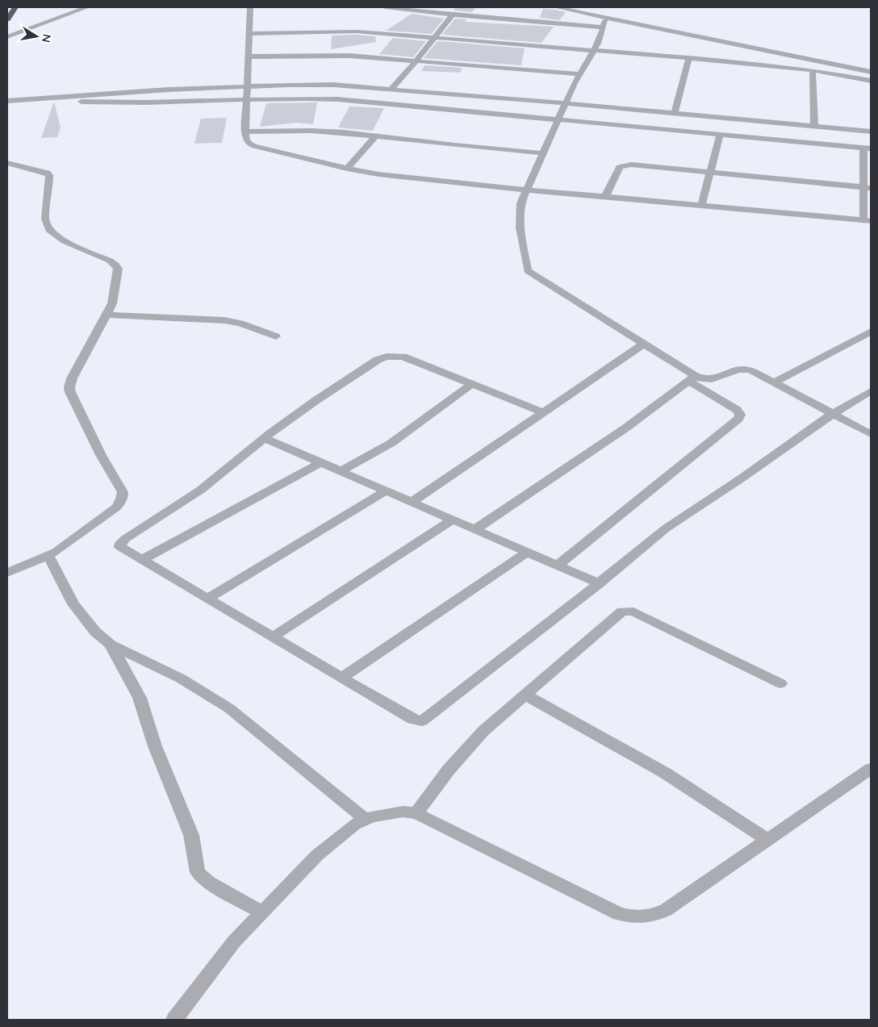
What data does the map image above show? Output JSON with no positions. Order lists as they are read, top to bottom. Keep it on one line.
{"north":"right"}
